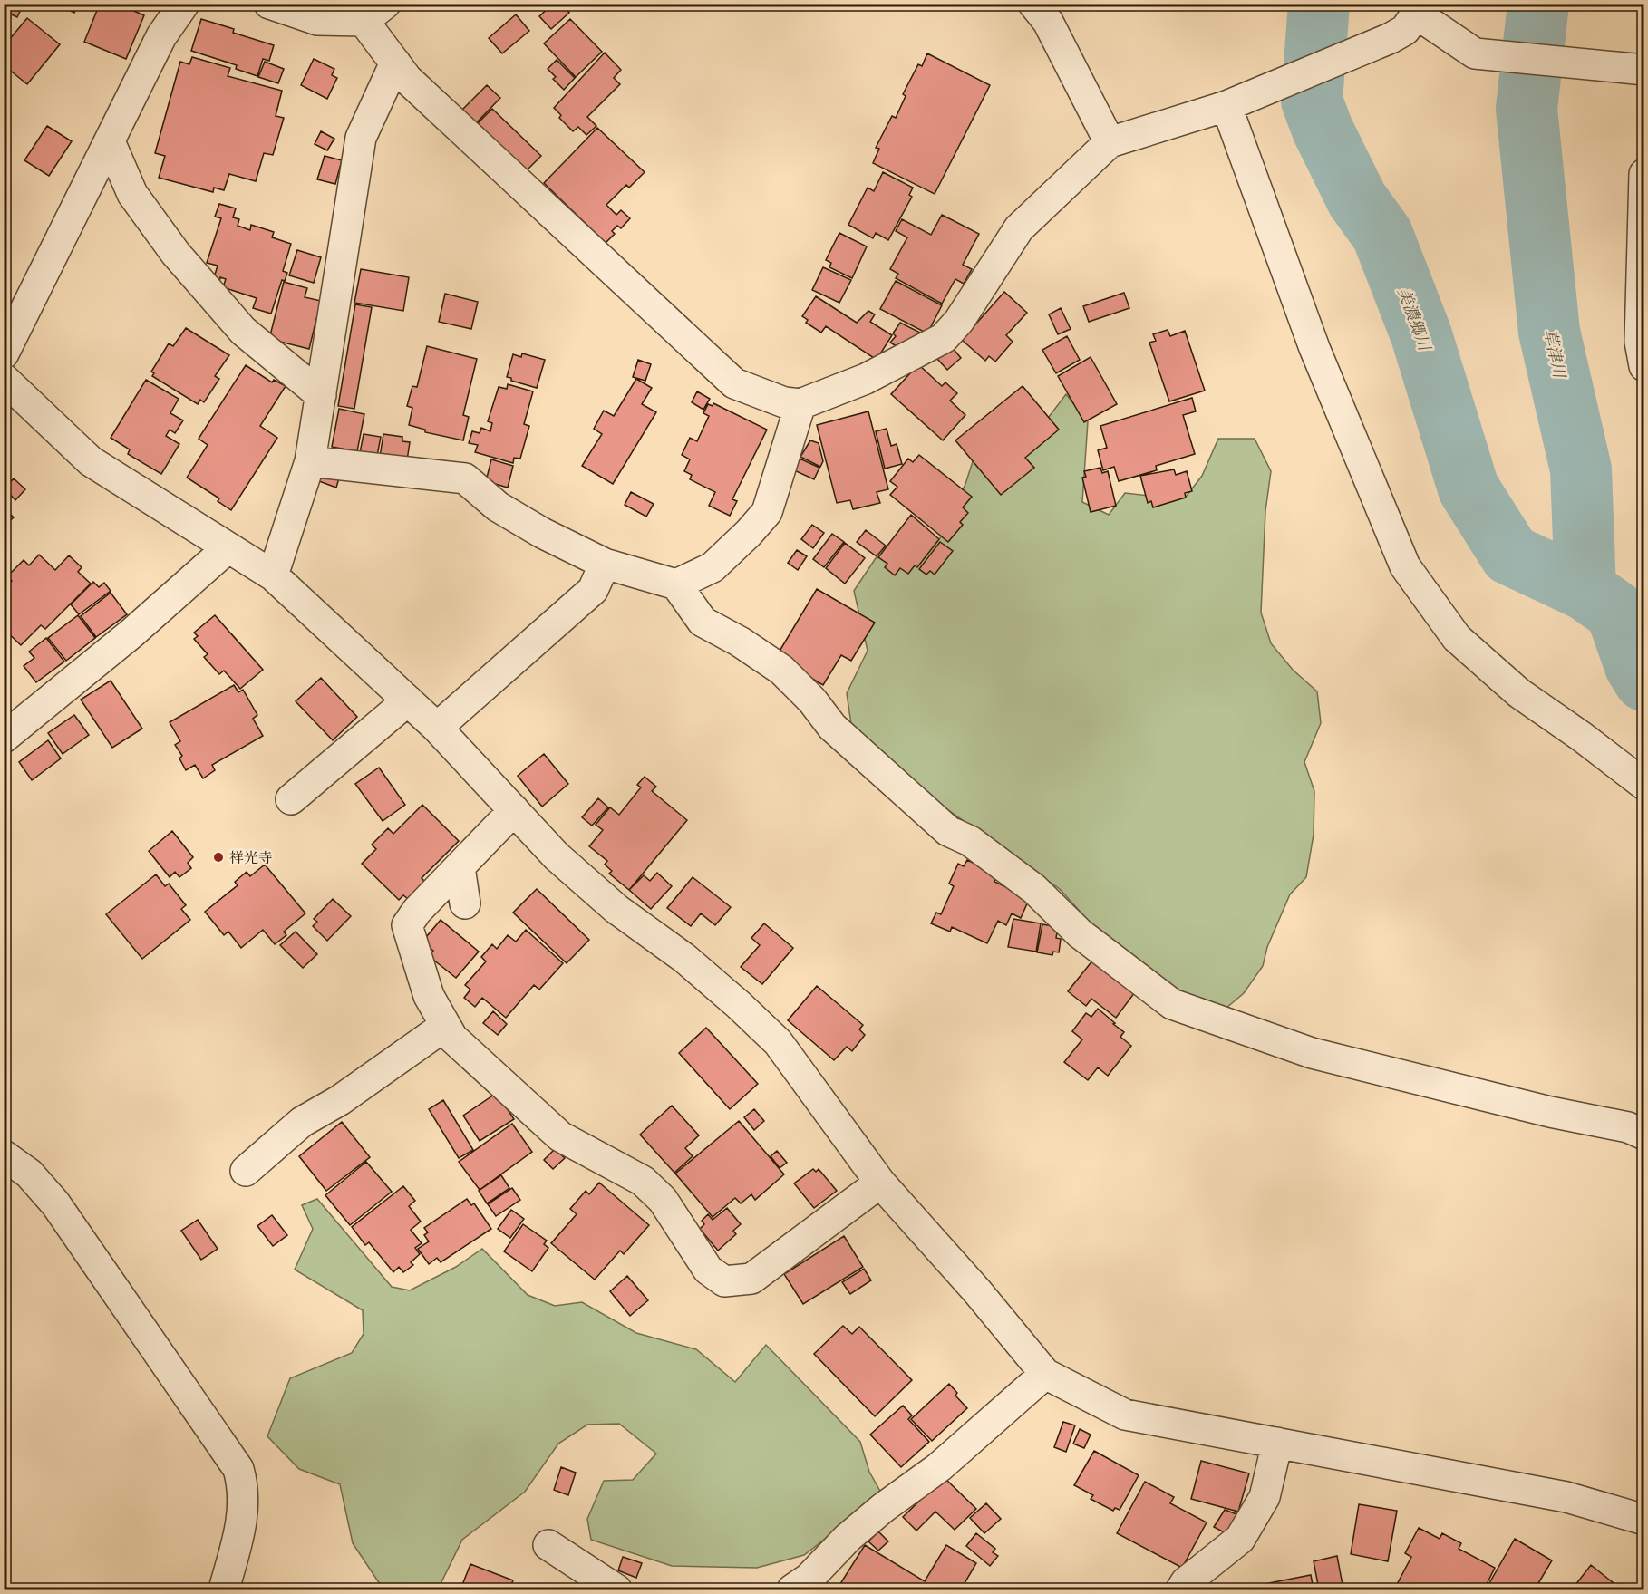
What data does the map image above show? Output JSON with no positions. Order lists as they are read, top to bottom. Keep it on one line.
{"water":["美濃郷川","草津川"],"places":["祥光寺"]}
